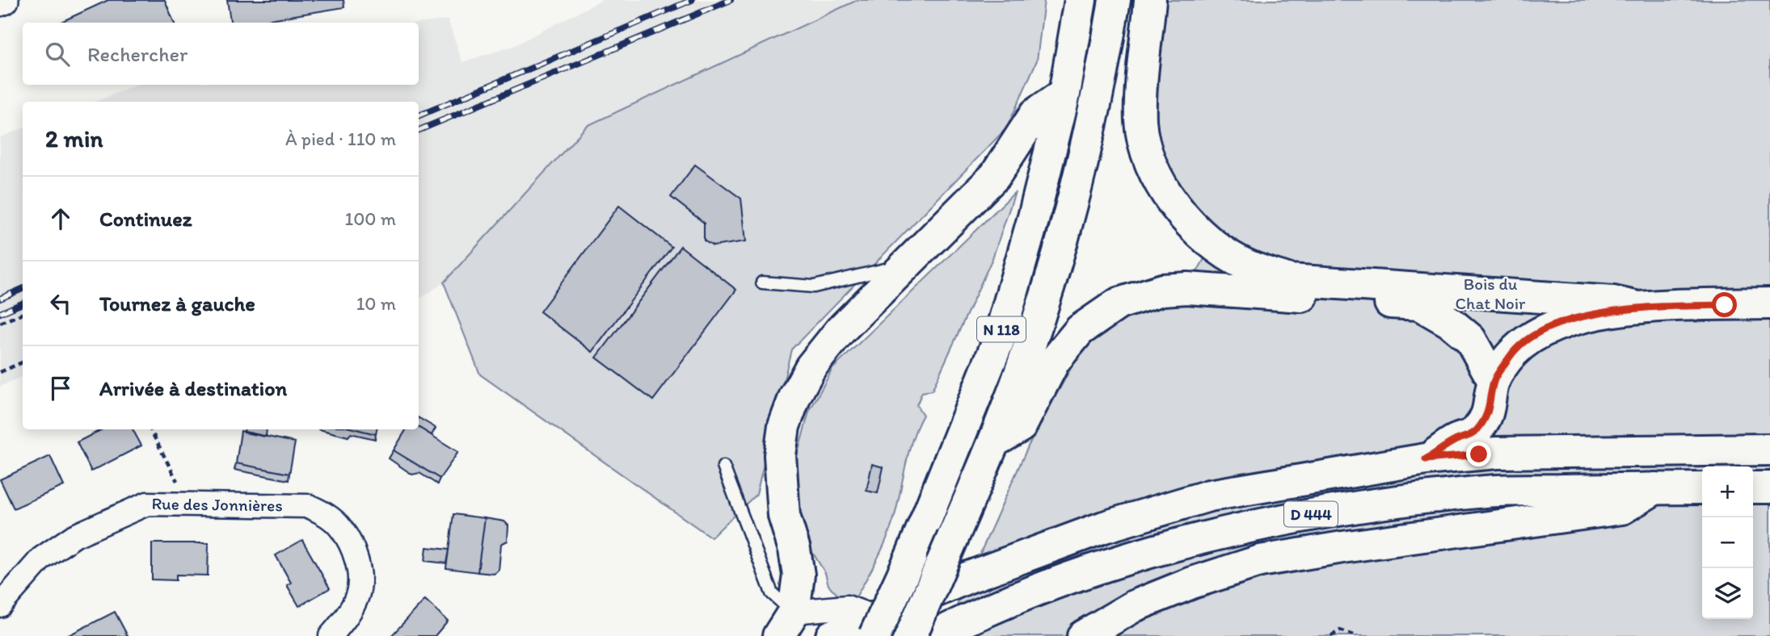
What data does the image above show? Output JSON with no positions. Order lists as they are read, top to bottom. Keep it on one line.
{"streets":{"main road":["N 118","D 444"],"street":["Rue des Jonnières"]},"crossings":[["N 118","D 444"]],"parks":["Bois du Chat Noir"],"page":{"search":"Rechercher","heading":["2 min","À pied · 110 m"],"list":[["Continuez","100 m"],["Tournez à gauche","10 m"],"Arrivée à destination"],"map_buttons":["+","−"]}}
